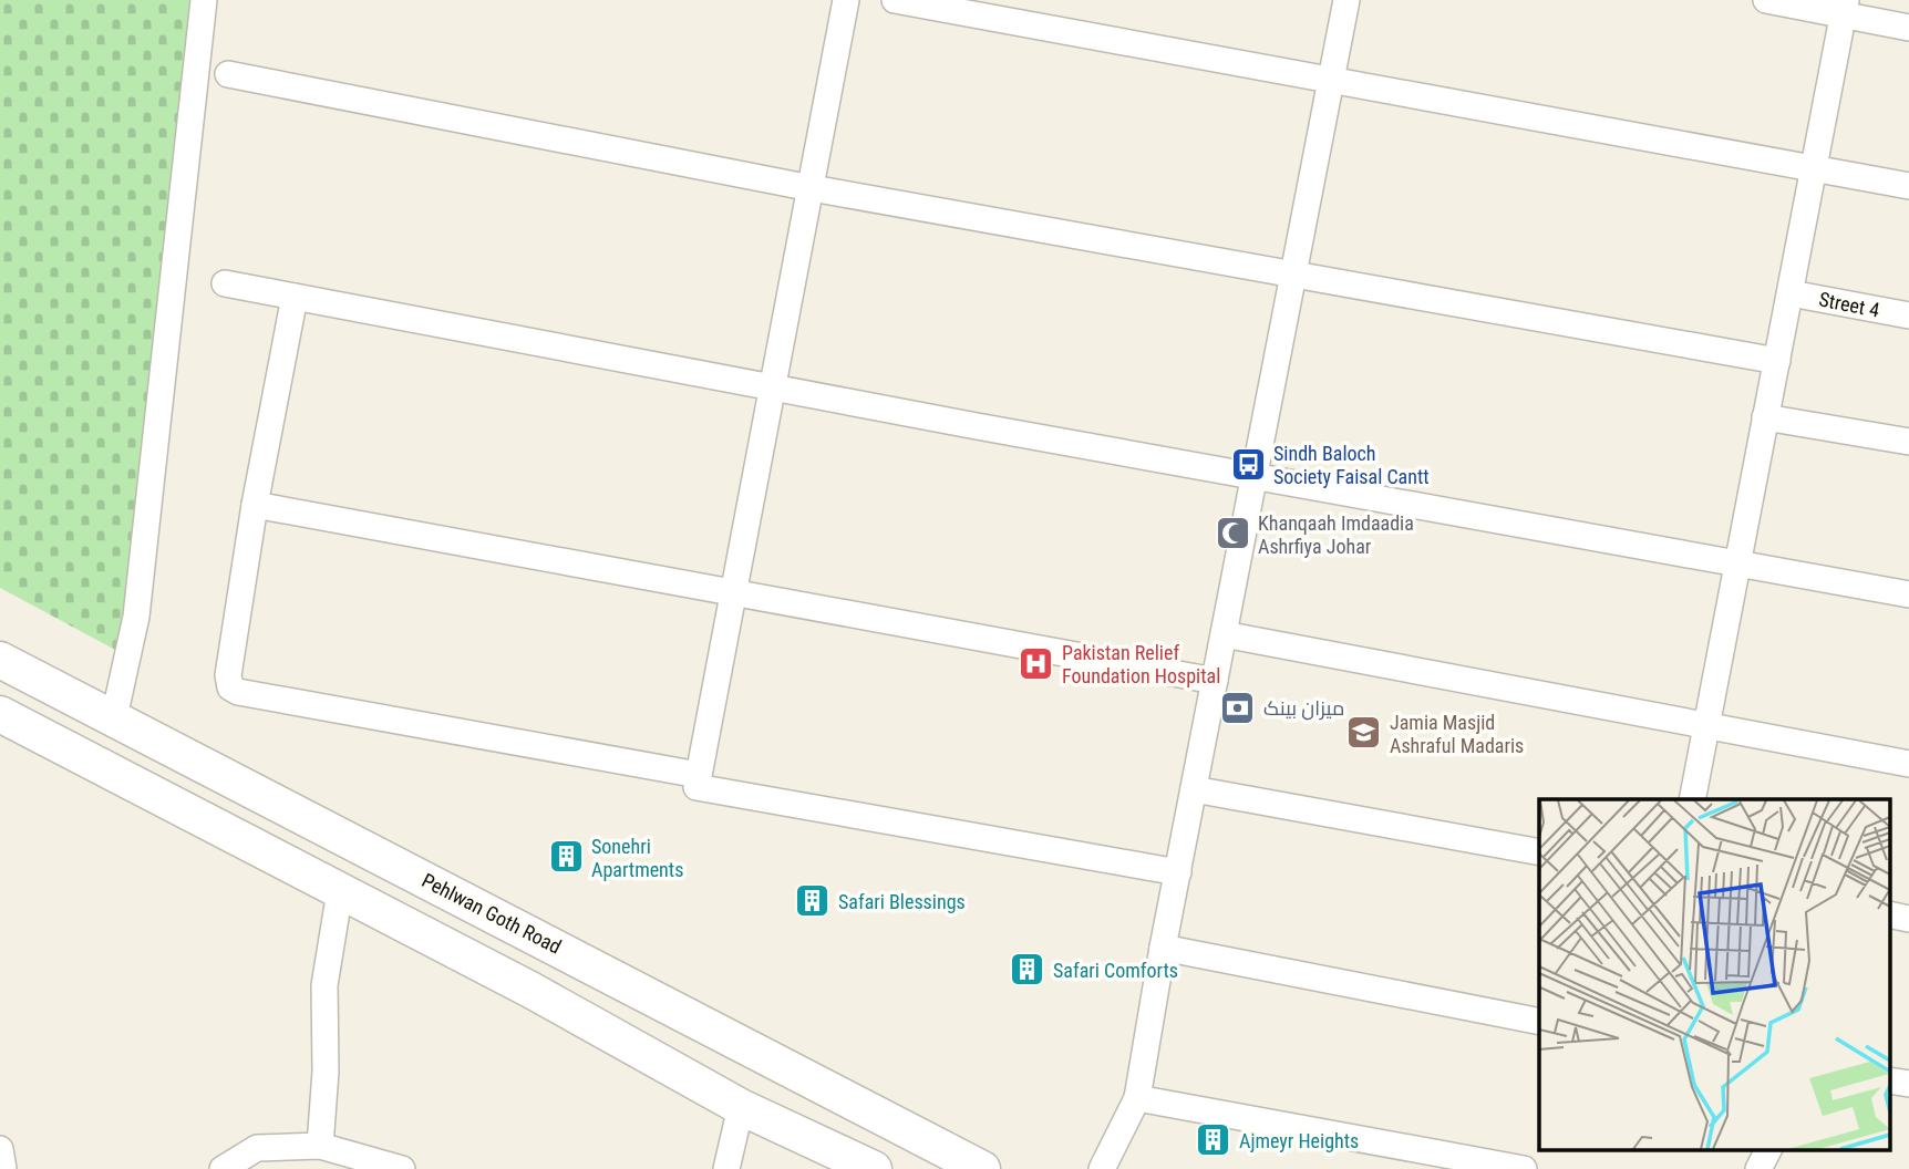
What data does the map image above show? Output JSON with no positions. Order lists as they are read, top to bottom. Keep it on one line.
{"streets":{"main road":["Pehlwan Goth Road"],"street":["Street 4"]},"places":{"bus stop":["Sindh Baloch Society Faisal Cantt"],"mosque":["Khanqaah Imdaadia Ashrfiya Johar"],"hospital":["Pakistan Relief Foundation Hospital"],"bank":["میزان بینک"],"school or university":["Jamia Masjid Ashraful Madaris"],"building":["Sonehri Apartments","Safari Blessings","Safari Comforts","Ajmeyr Heights"]}}
